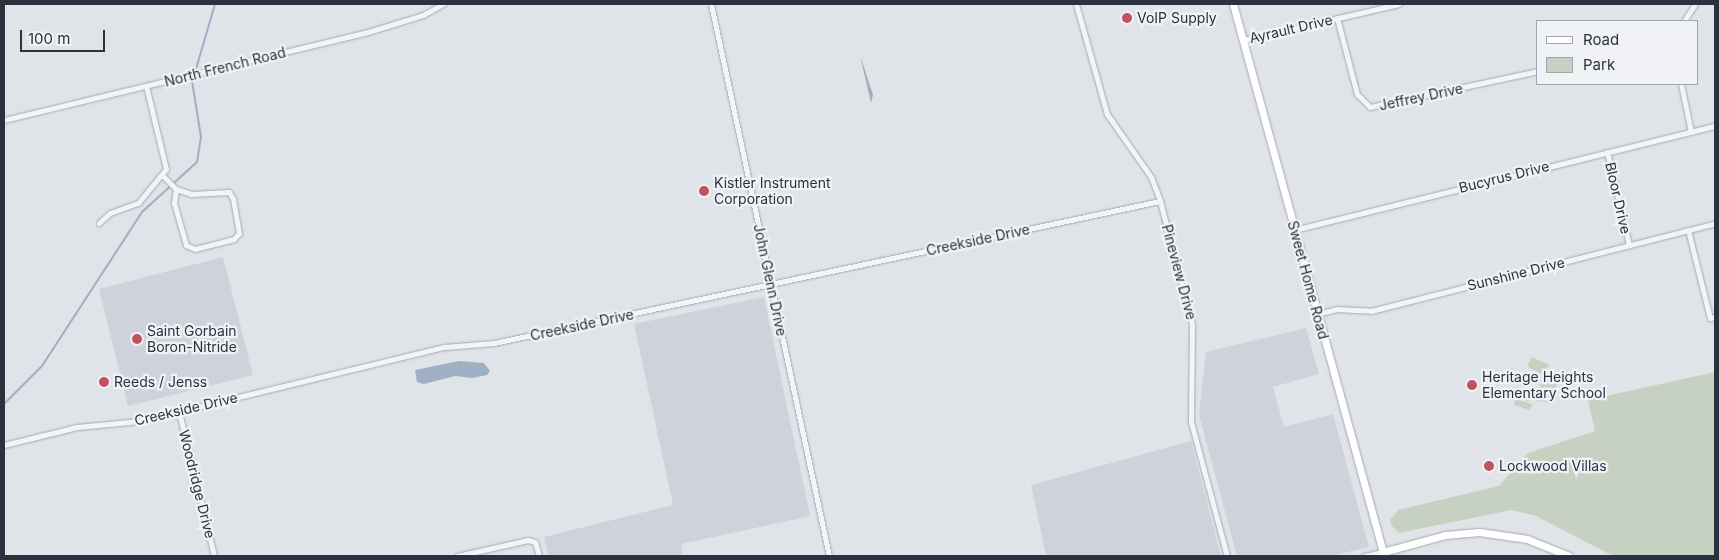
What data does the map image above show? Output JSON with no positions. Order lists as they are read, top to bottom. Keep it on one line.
{"streets":{"main road":["Sweet Home Road"],"street":["Ayrault Drive","North French Road","Jeffrey Drive","Bucyrus Drive","Bloor Drive","Creekside Drive","Pineview Drive","Sunshine Drive","John Glenn Drive","Woodridge Drive"]},"crossings":[["Ayrault Drive","Jeffrey Drive"],["Ayrault Drive","Sweet Home Road"],["Bucyrus Drive","Bloor Drive"],["Bucyrus Drive","Sweet Home Road"],["Bloor Drive","Sunshine Drive"],["Creekside Drive","Pineview Drive"],["Creekside Drive","John Glenn Drive"],["Creekside Drive","Woodridge Drive"],["Sunshine Drive","Sweet Home Road"]],"places":["VoIP Supply","Kistler Instrument Corporation","Saint Gorbain Boron-Nitride","Reeds / Jenss","Heritage Heights Elementary School","Lockwood Villas"],"legend":["Road","Park"],"scale_bar":"100 m"}
